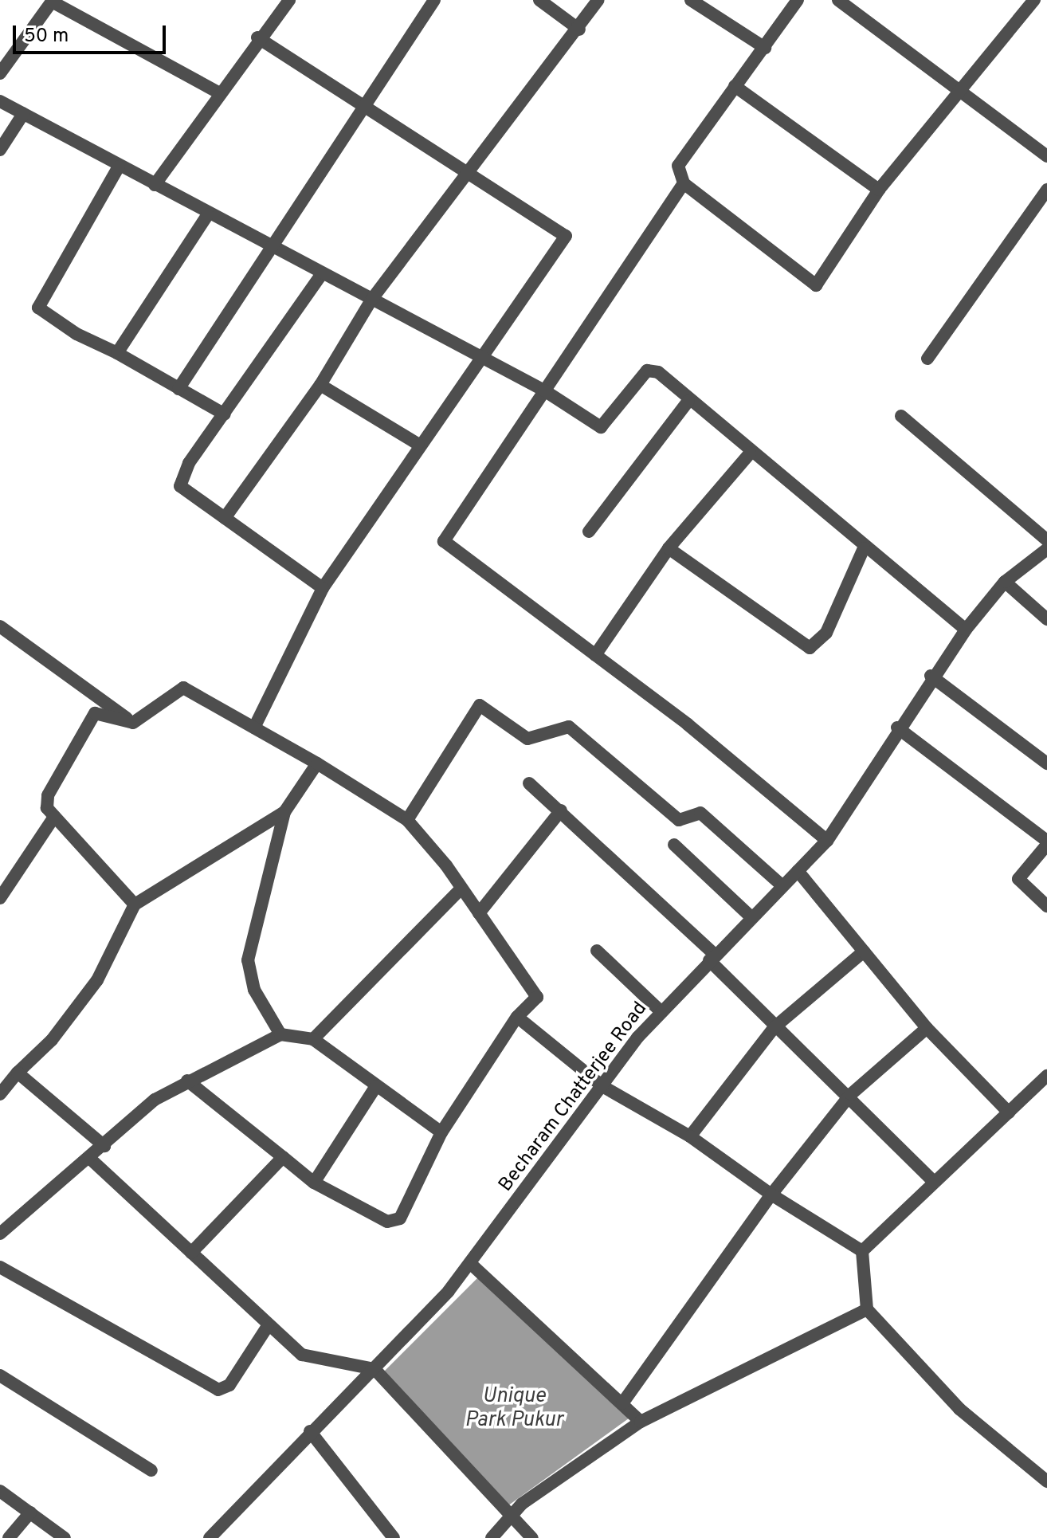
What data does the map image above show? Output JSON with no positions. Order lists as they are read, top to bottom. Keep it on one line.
{"streets":{"street":["Becharam Chatterjee Road"]},"water":["Unique Park Pukur"],"scale_bar":"50 m"}
